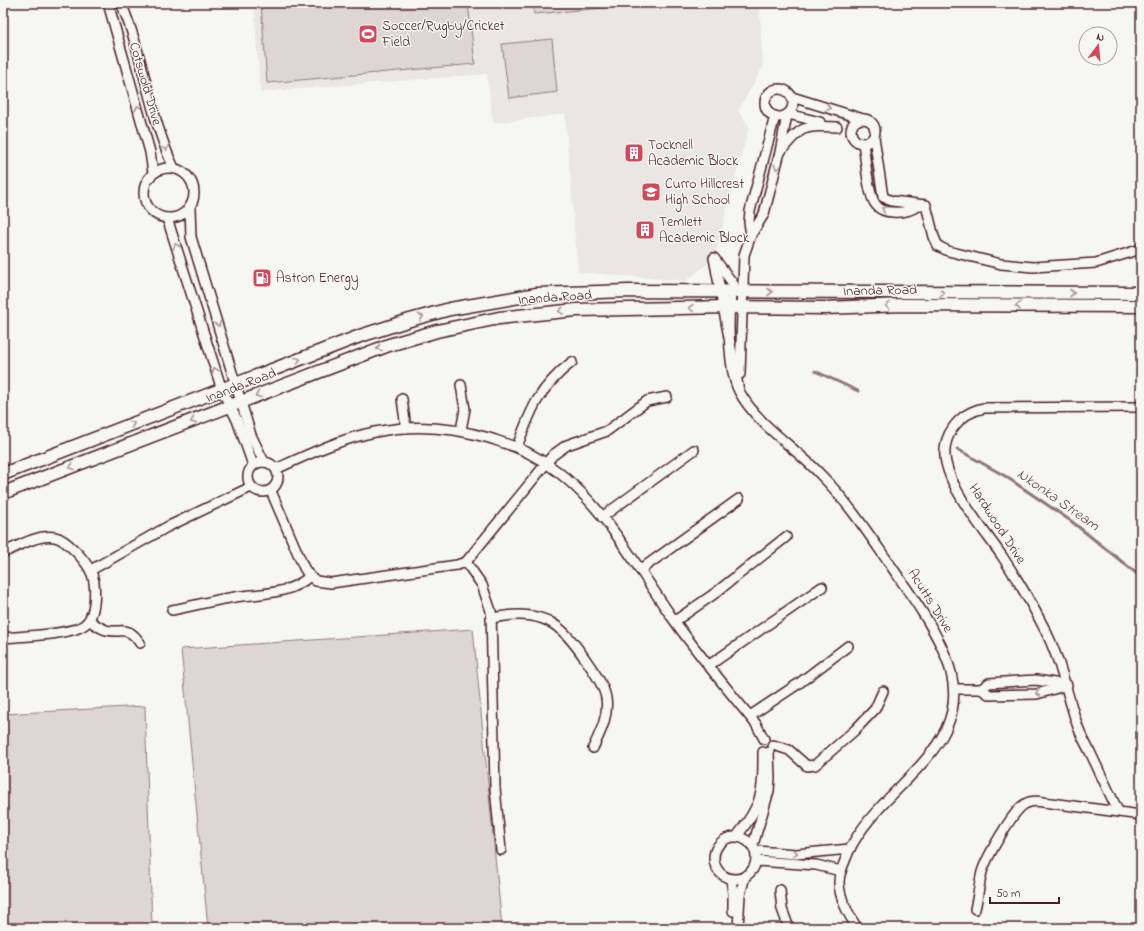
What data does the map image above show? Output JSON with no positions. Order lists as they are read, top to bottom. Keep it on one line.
{"streets":{"main road":["Inanda Road"],"street":["Cotswold Drive","Hardwood Drive","Acutts Drive"]},"crossings":[["Inanda Road","Acutts Drive"]],"water":["Nkonka Stream"],"places":{"sports":["Soccer/Rugby/Cricket Field"],"building":["Tocknell Academic Block","Temlett Academic Block"],"school or university":["Curro Hillcrest High School"],"fuel station":["Astron Energy"]},"scale_bar":"50 m","north":"top"}
